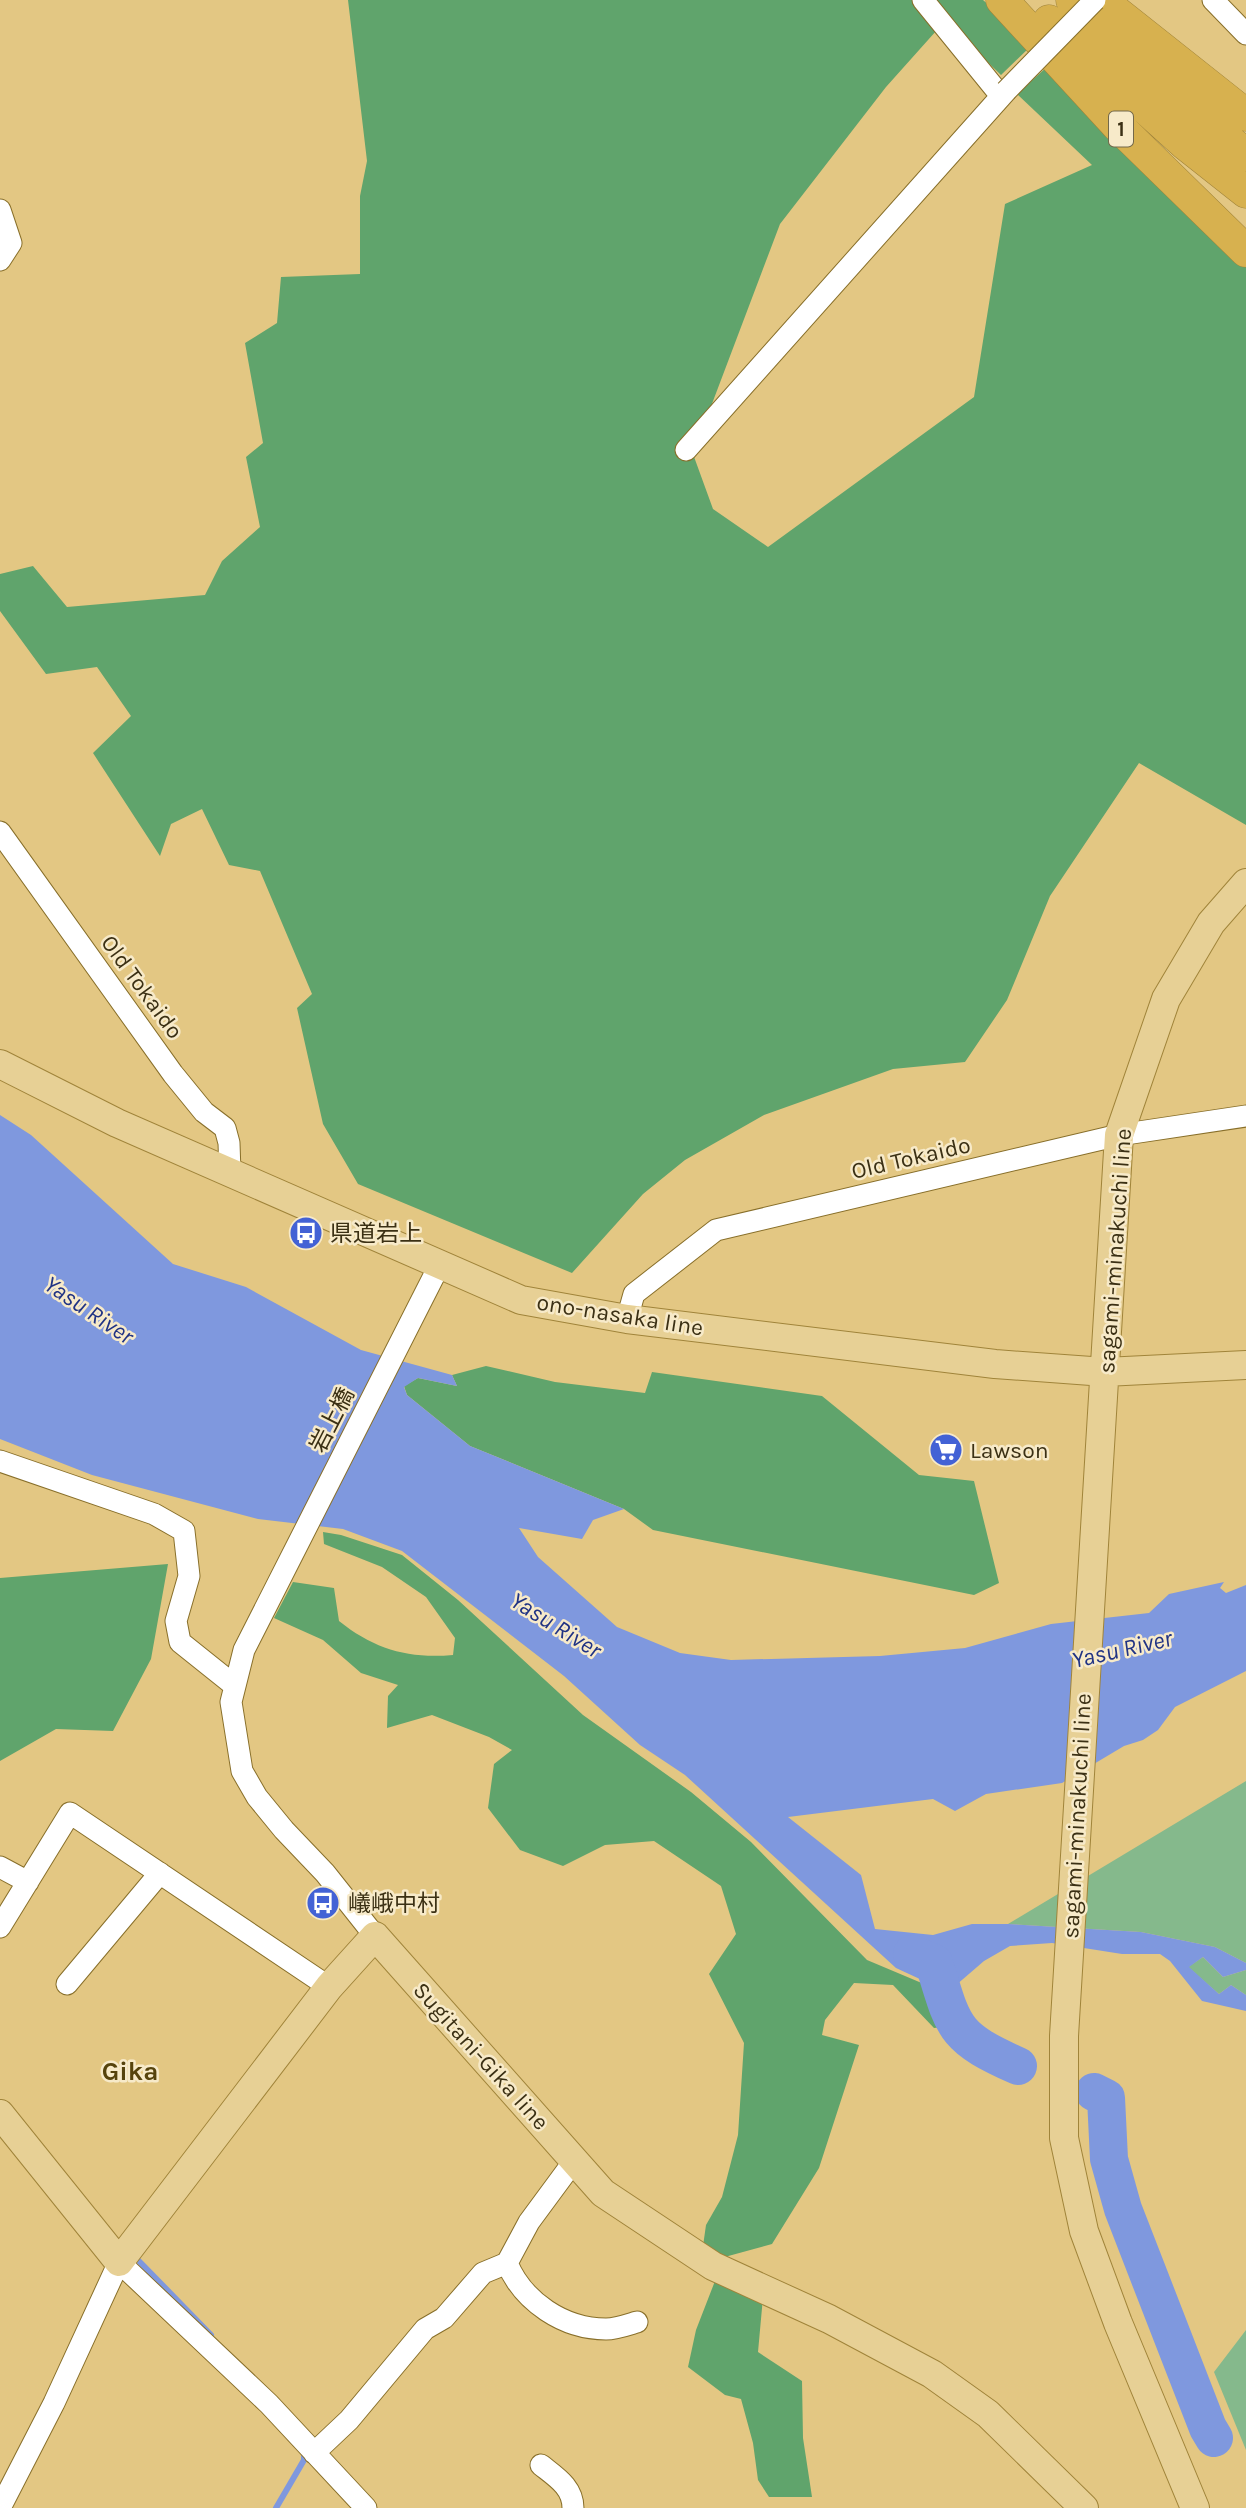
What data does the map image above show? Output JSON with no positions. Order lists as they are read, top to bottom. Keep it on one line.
{"streets":{"highway":["1"],"main road":["sagami-minakuchi line","ono-nasaka line","Sugitani-Gika line"],"street":["Old Tokaido","岩上橋"]},"crossings":[["Old Tokaido","sagami-minakuchi line"],["Old Tokaido","ono-nasaka line"],["sagami-minakuchi line","ono-nasaka line"],["ono-nasaka line","岩上橋"],["岩上橋","Sugitani-Gika line"]],"districts":["Gika"],"water":["Yasu River"],"places":{"bus stop":["県道岩上","嶬峨中村"],"supermarket":["Lawson"]}}
